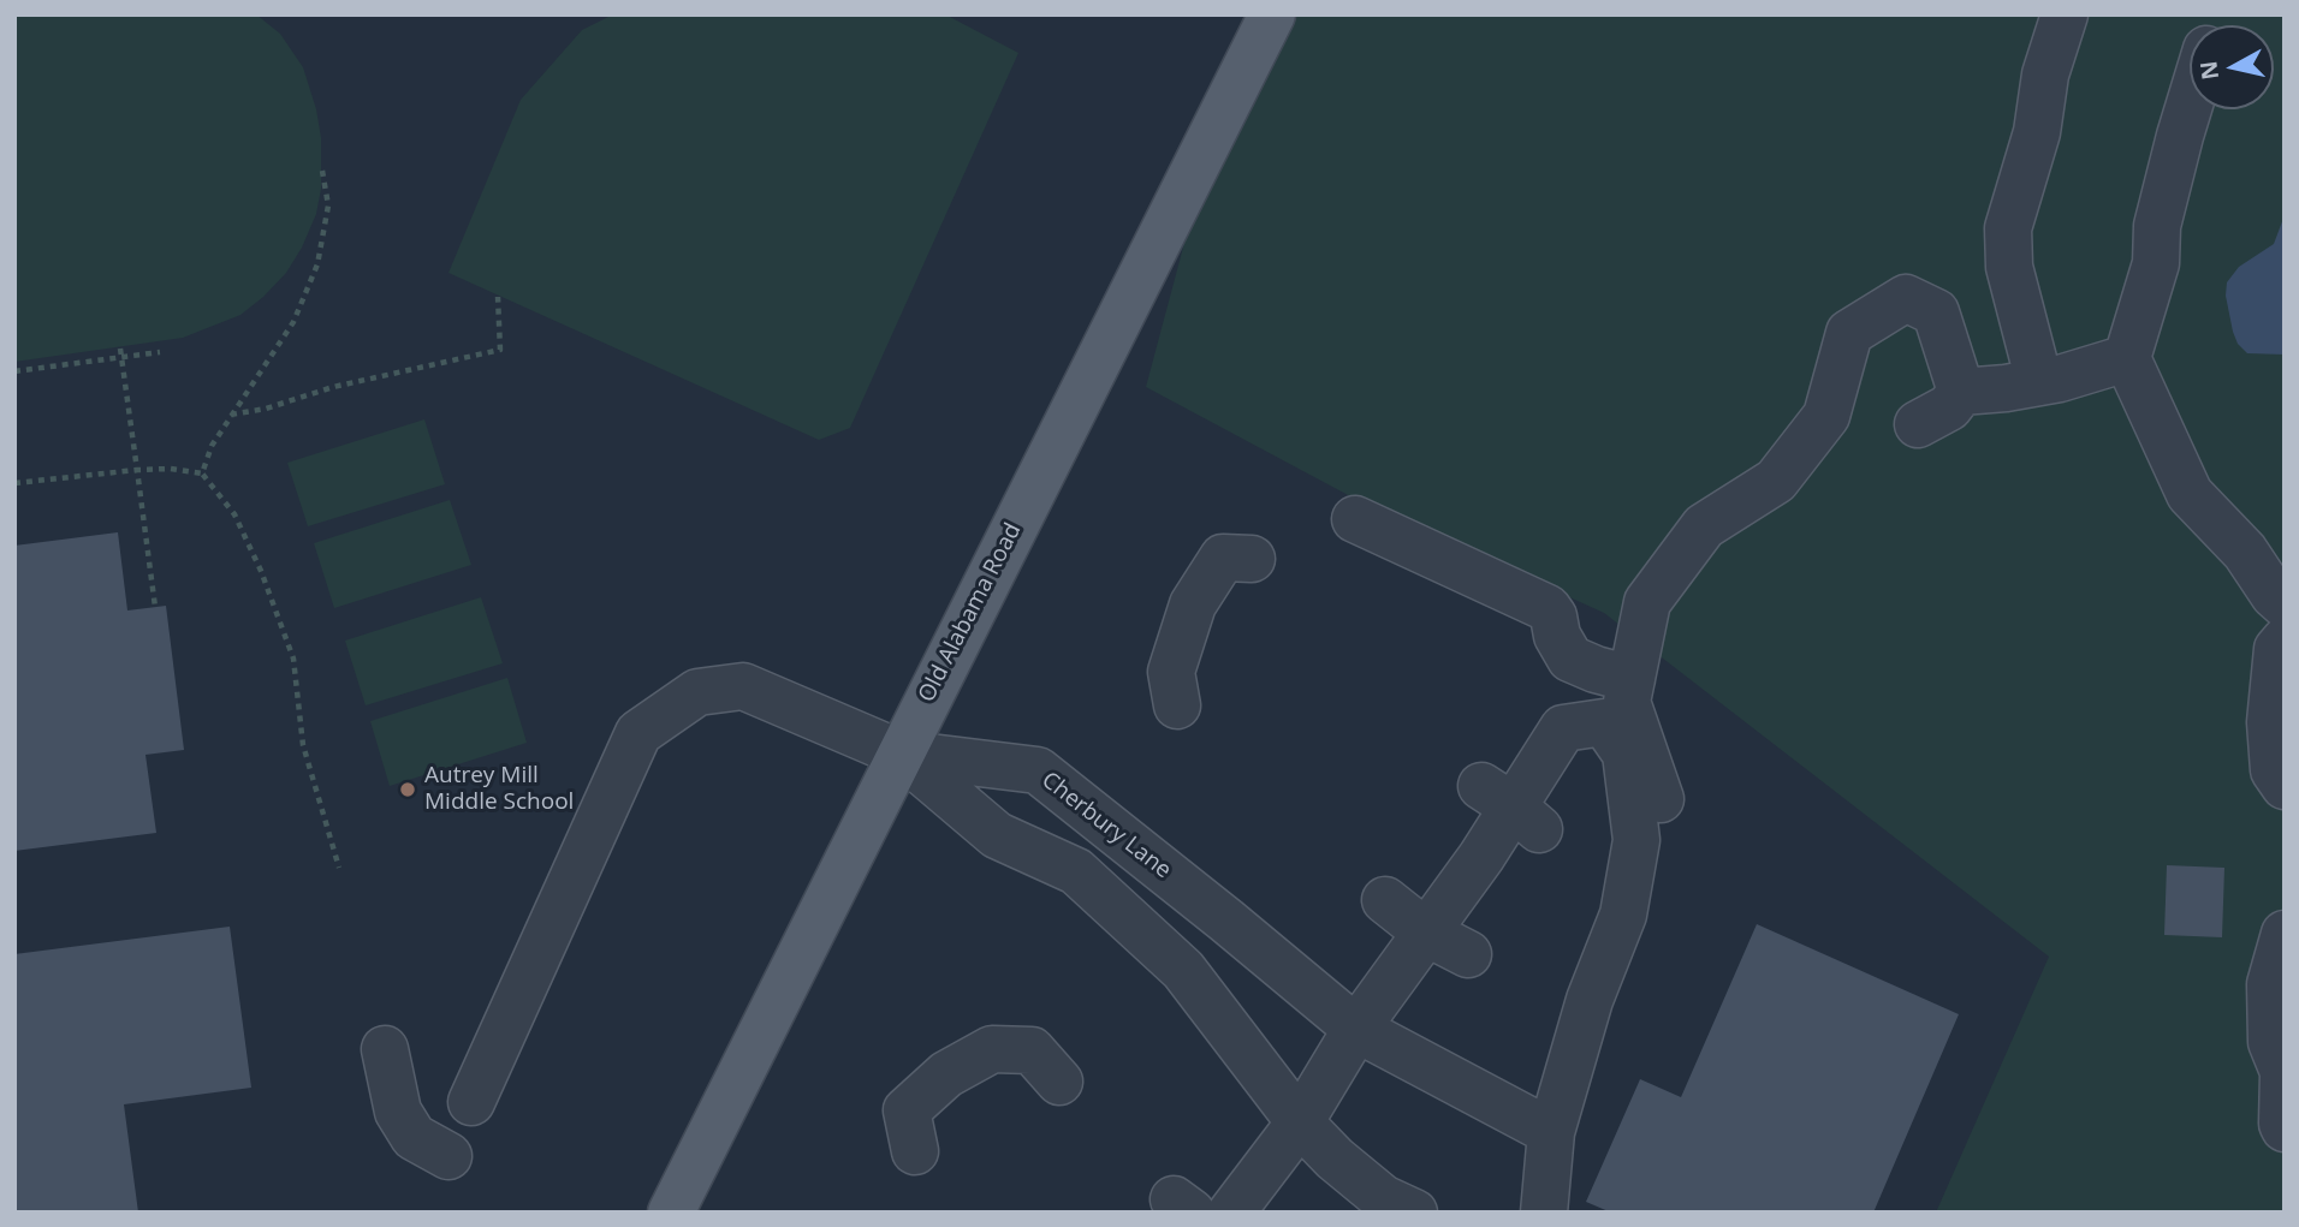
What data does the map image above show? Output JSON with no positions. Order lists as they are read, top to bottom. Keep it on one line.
{"streets":{"main road":["Old Alabama Road"],"street":["Cherbury Lane"]},"crossings":[["Old Alabama Road","Cherbury Lane"]],"places":["Autrey Mill Middle School"],"north":"left"}
